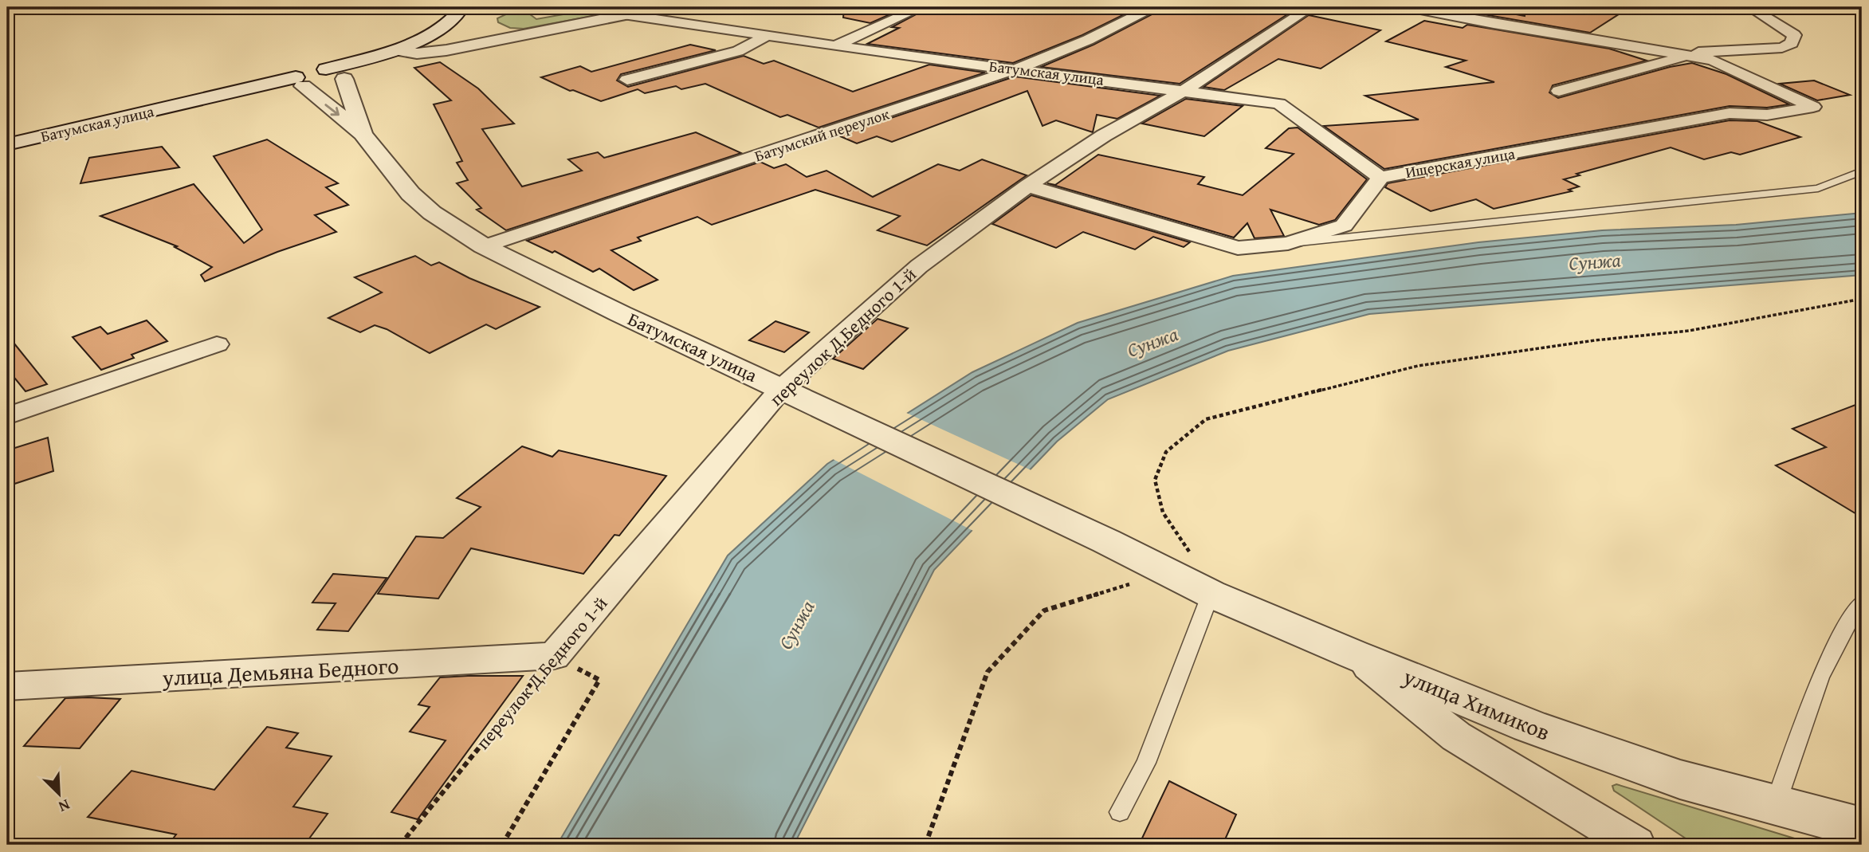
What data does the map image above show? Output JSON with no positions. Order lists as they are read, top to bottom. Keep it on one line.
{"streets":{"street":["Батумская улица","Батумский переулок","Ищерская улица","переулок Д.Бедного 1-й","улица Демьяна Бедного","улица Химиков"]},"crossings":[["Батумская улица","Батумский переулок"],["Батумская улица","Ищерская улица"],["Батумская улица","переулок Д.Бедного 1-й"],["Батумская улица","улица Химиков"],["Ищерская улица","переулок Д.Бедного 1-й"],["переулок Д.Бедного 1-й","улица Демьяна Бедного"]],"water":["Сунжа"],"north":"bottom right"}
